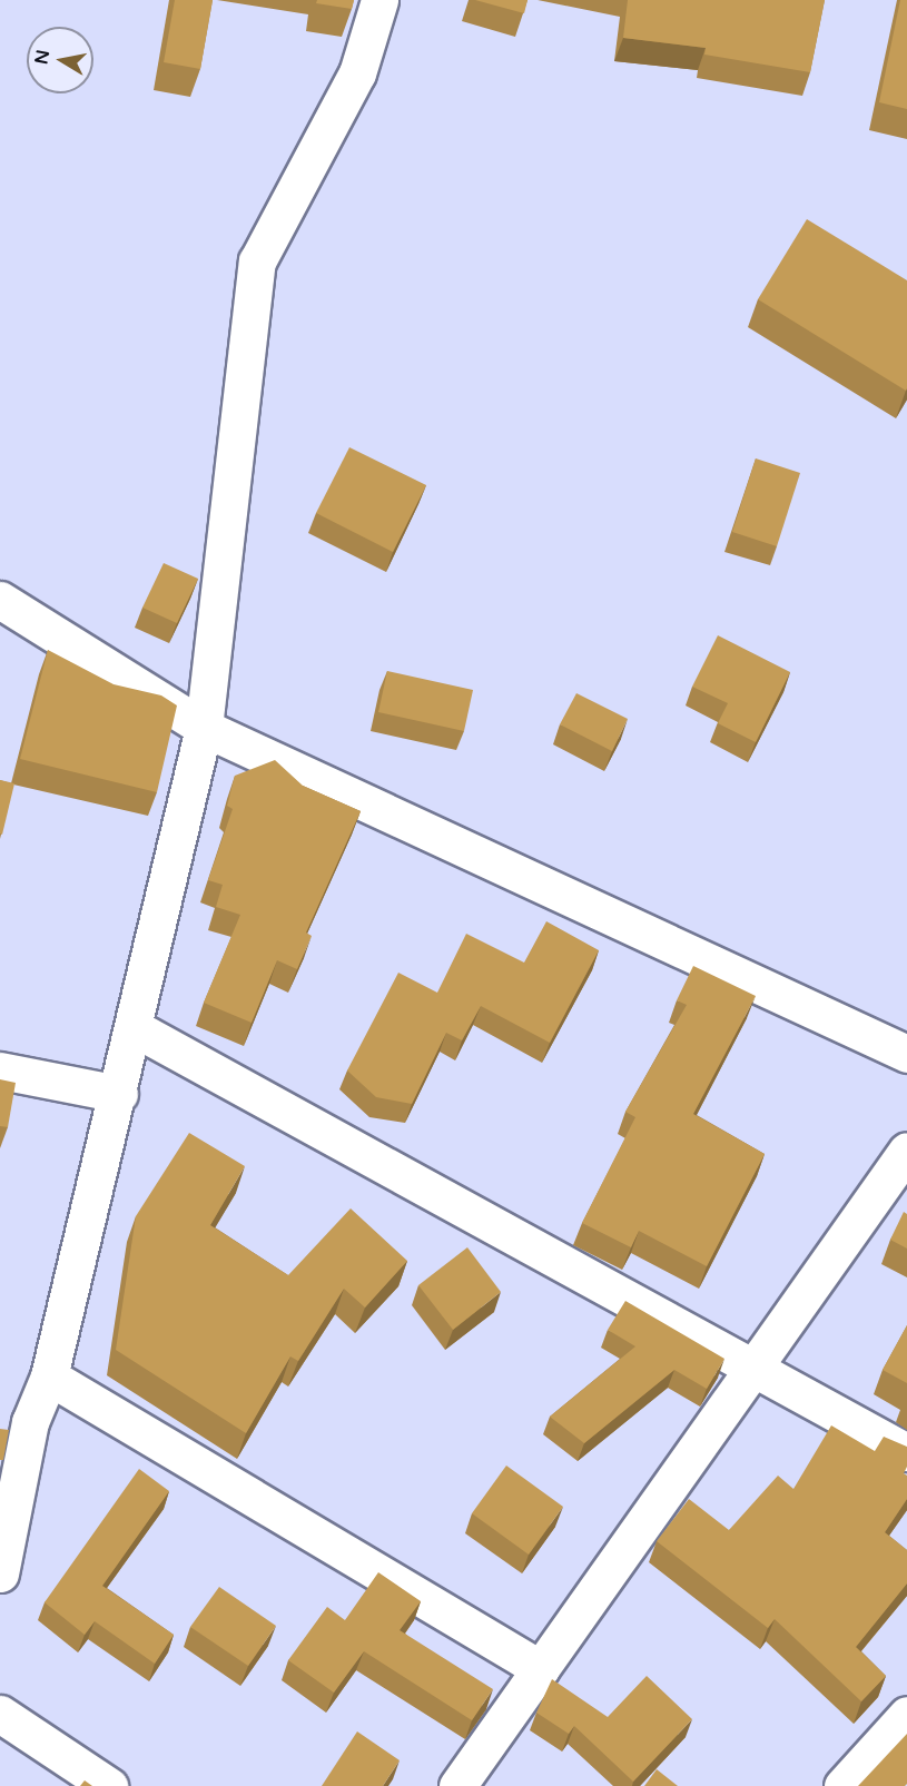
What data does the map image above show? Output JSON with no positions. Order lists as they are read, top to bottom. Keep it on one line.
{"north":"left"}
